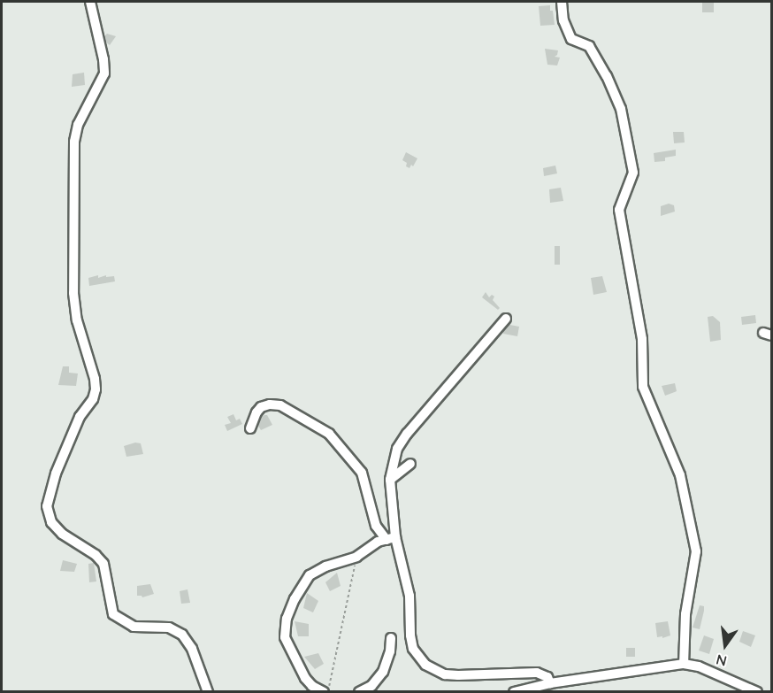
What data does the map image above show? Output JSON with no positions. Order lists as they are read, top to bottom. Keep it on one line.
{"north":"bottom"}
